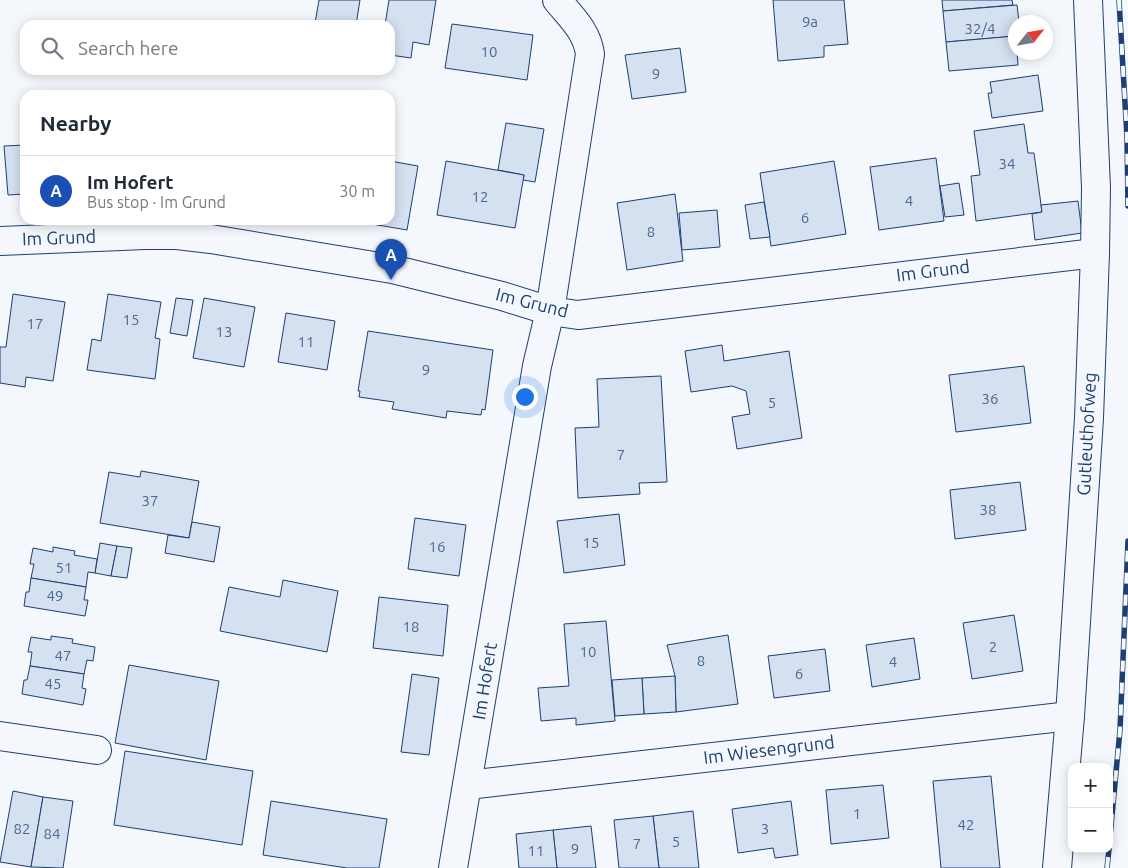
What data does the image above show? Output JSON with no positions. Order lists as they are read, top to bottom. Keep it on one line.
{"streets":{"street":["Im Grund","Gutleuthofweg","Im Hofert","Im Wiesengrund"]},"crossings":[["Im Grund","Gutleuthofweg"],["Im Grund","Im Hofert"],["Gutleuthofweg","Im Wiesengrund"],["Im Hofert","Im Wiesengrund"]],"house_numbers":["9a","32/4","10","9","34","12","4","6","8","15","17","13","11","9","36","5","7","37","38","15","16","51","49","18","2","10","47","8","4","6","45","1","42","82","3","84","5","7","9","11"],"north":"top right","page":{"search":"Search here","heading":"Nearby","list":[{"mark":"A","name":"Im Hofert","note":"Bus stop · Im Grund","value":"30 m"}],"pins":"A","map_buttons":["+","−"]}}
